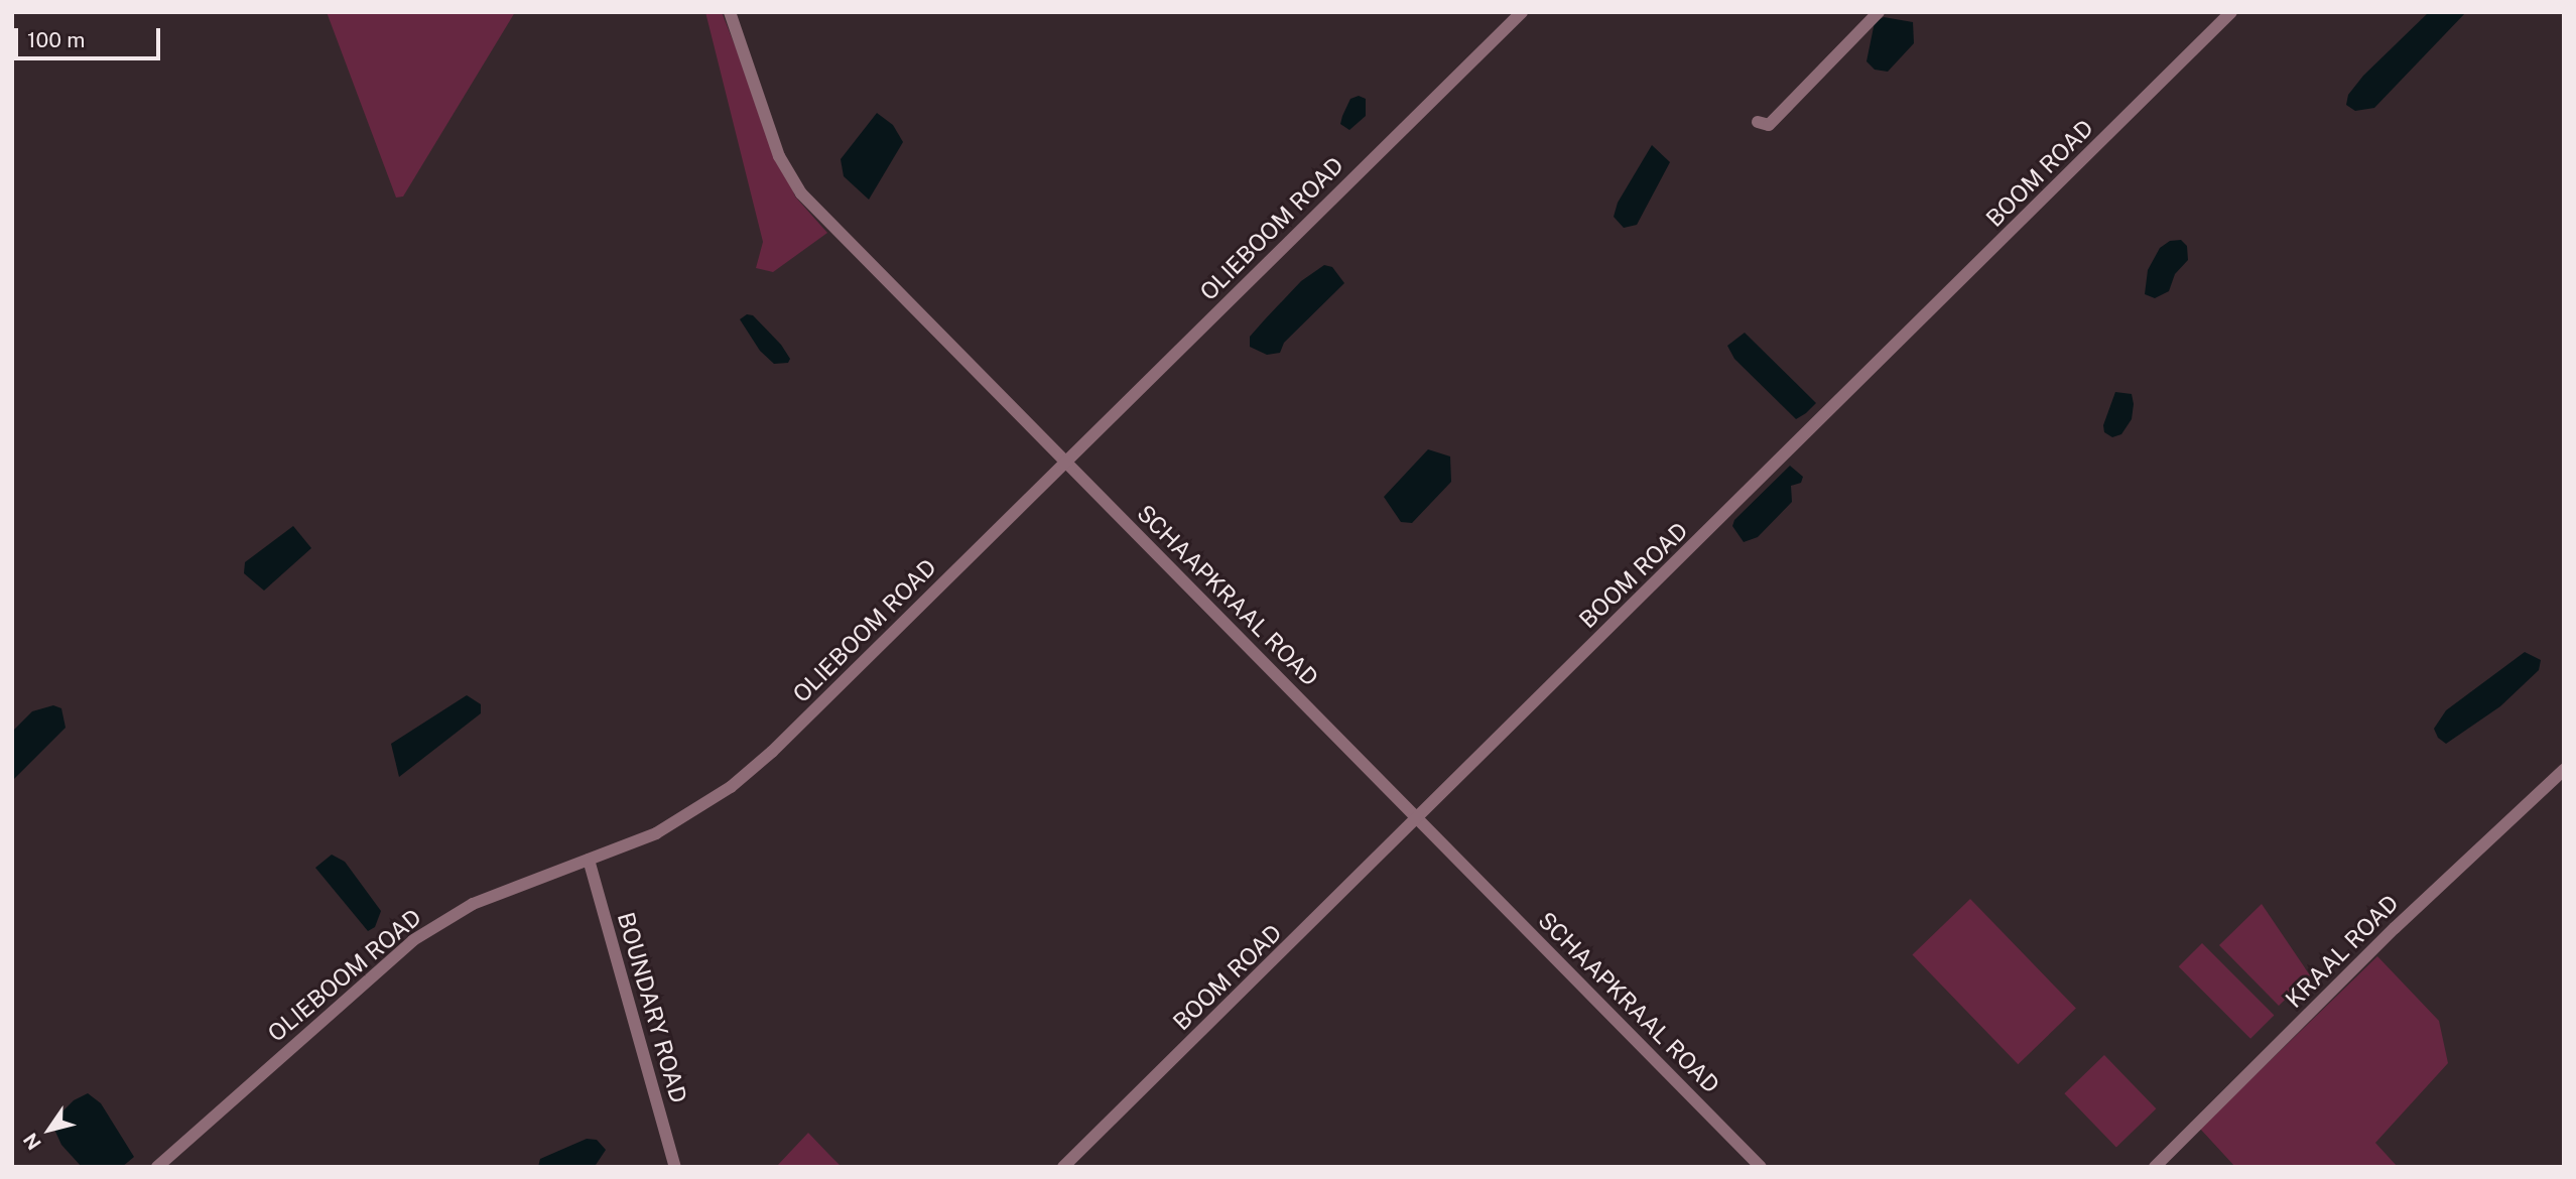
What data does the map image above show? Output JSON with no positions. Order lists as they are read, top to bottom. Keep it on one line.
{"streets":{"street":["BOOM ROAD","OLIEBOOM ROAD","SCHAAPKRAAL ROAD","KRAAL ROAD","BOUNDARY ROAD"]},"crossings":[["BOOM ROAD","SCHAAPKRAAL ROAD"],["OLIEBOOM ROAD","SCHAAPKRAAL ROAD"],["OLIEBOOM ROAD","BOUNDARY ROAD"]],"scale_bar":"100 m","north":"bottom left"}
